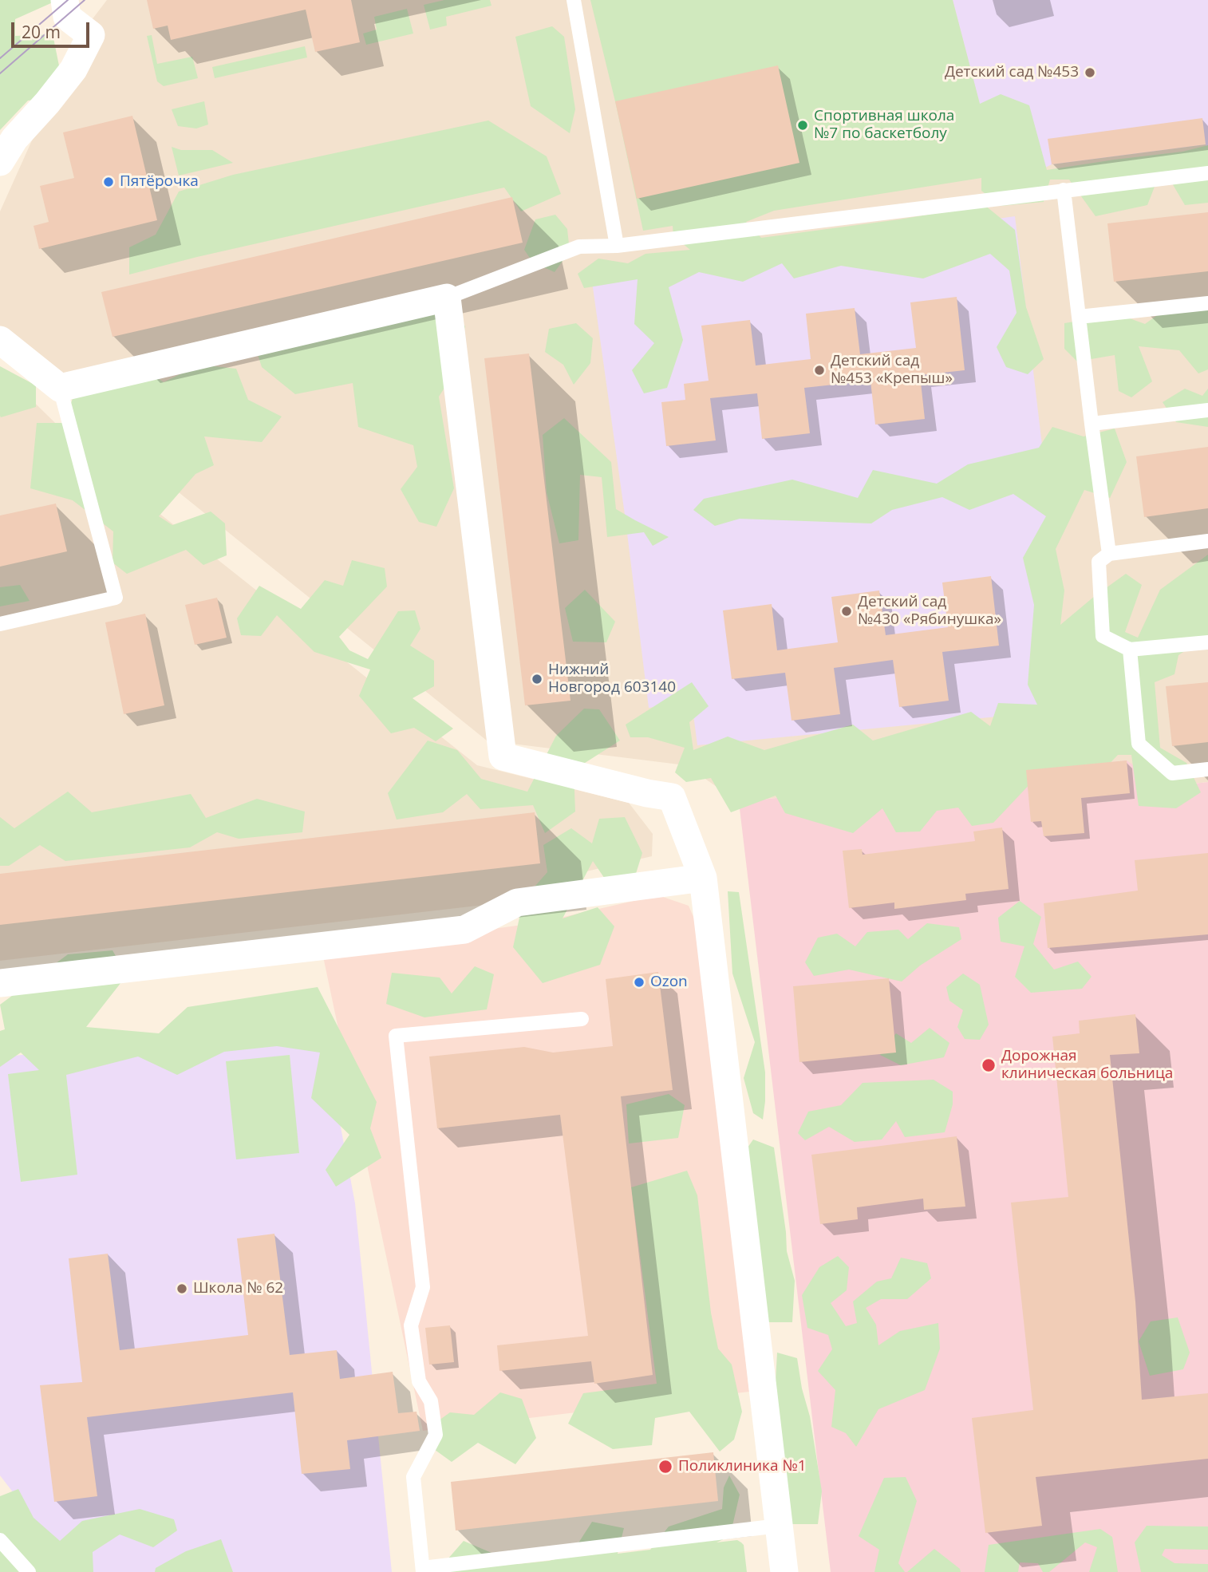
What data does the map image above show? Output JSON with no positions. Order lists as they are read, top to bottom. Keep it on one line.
{"places":["Детский сад №453","Спортивная школа №7 по баскетболу","Пятёрочка","Детский сад №453 «Крепыш»","Детский сад №430 «Рябинушка»","Нижний Новгород 603140","Ozon","Дорожная клиническая больница","Школа № 62","Поликлиника №1"],"scale_bar":"20 m"}
